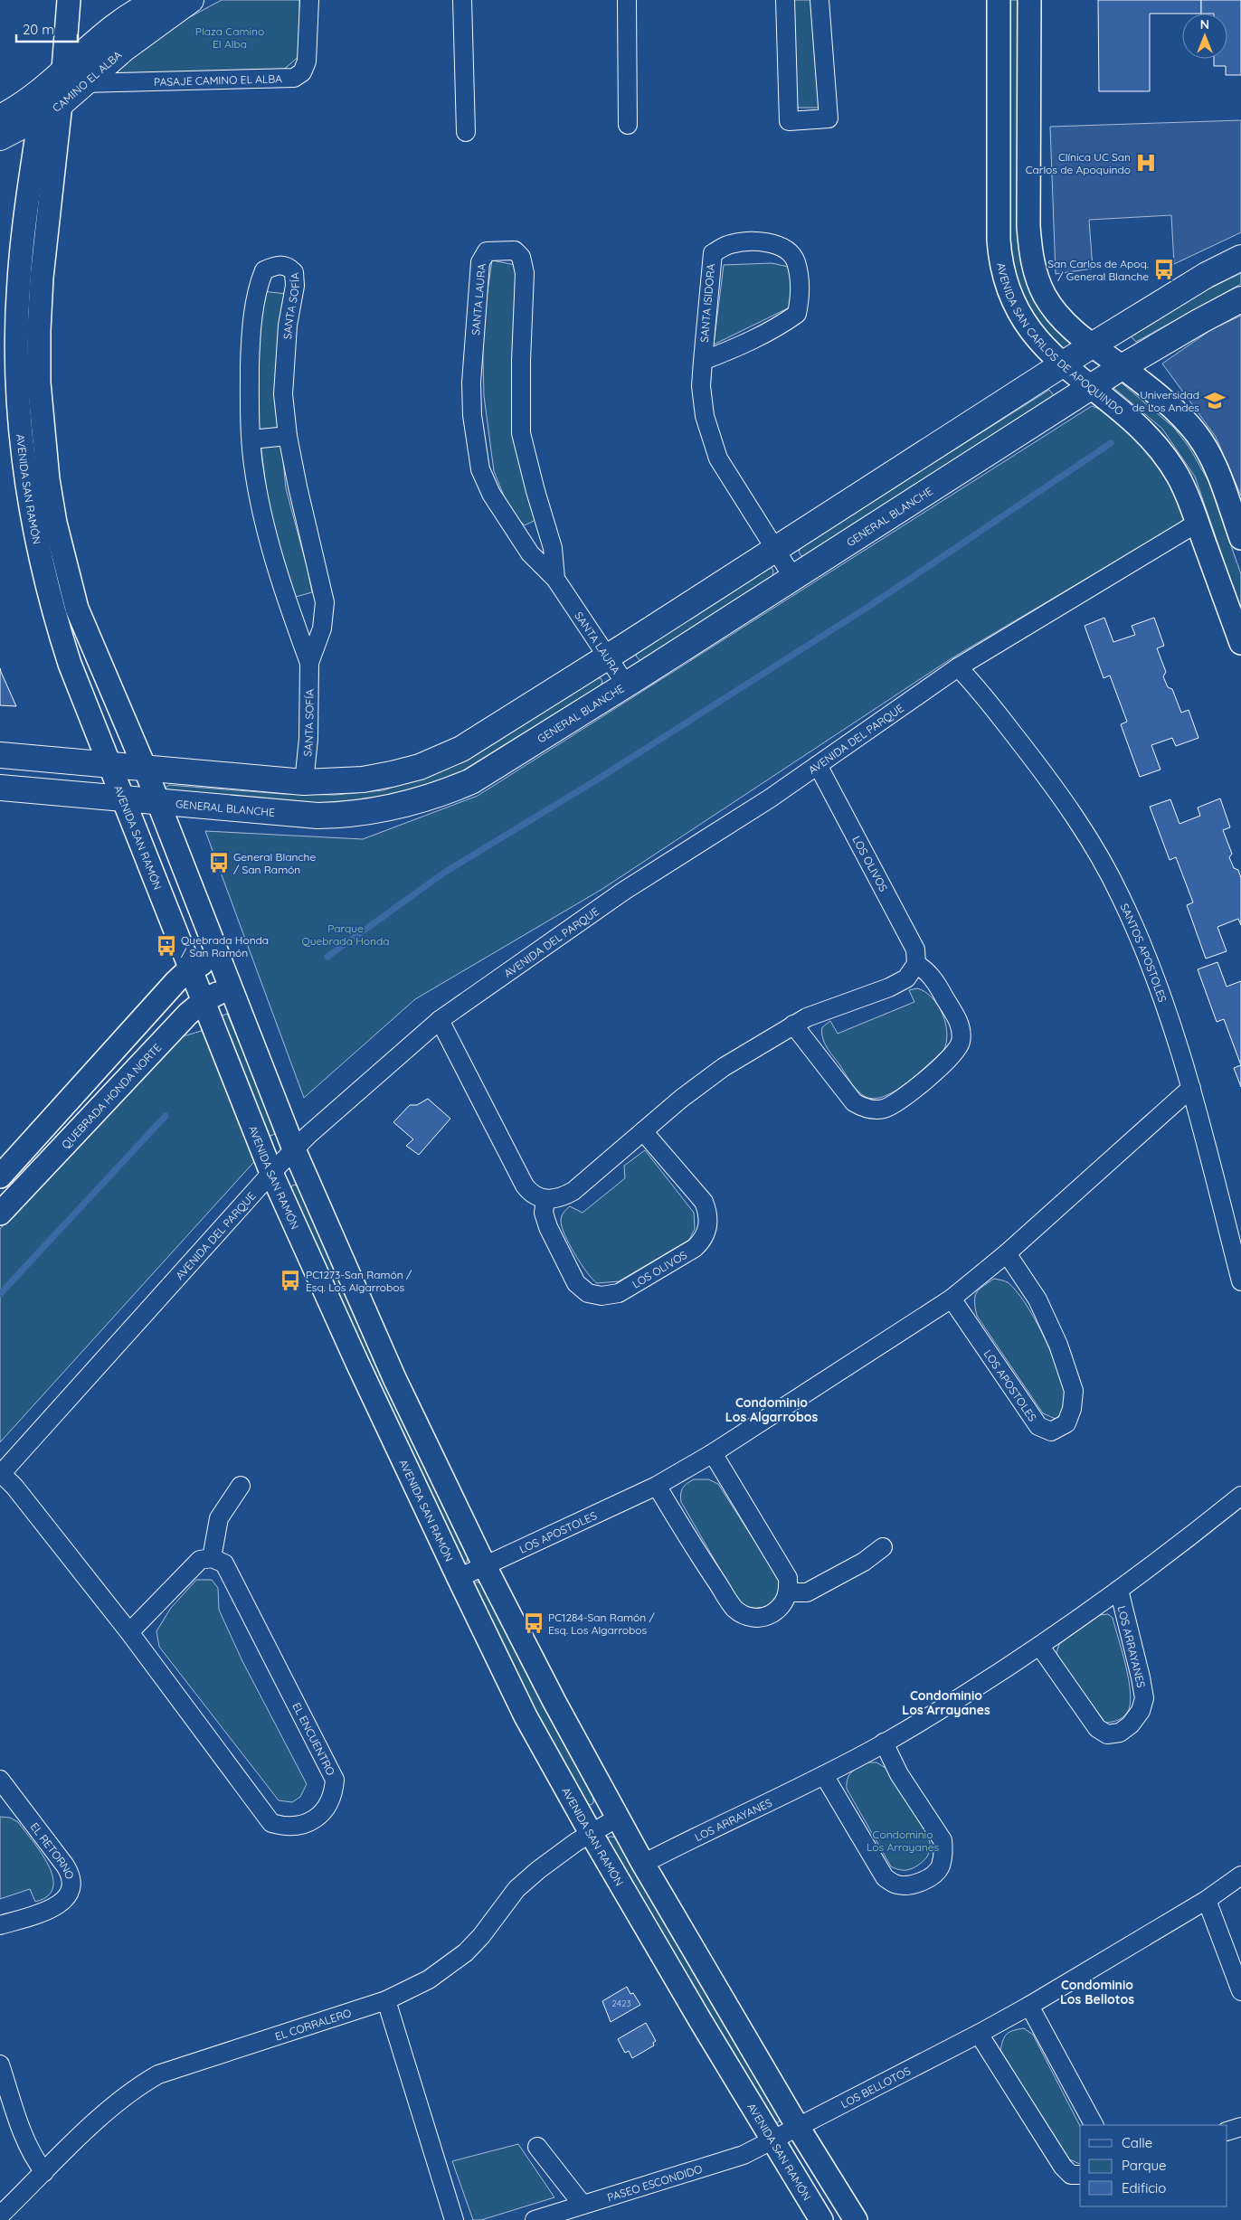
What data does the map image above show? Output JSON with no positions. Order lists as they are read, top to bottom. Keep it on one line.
{"streets":{"main road":["CAMINO EL ALBA","GENERAL BLANCHE"],"street":["PASAJE CAMINO EL ALBA","SANTA LAURA","SANTA ISIDORA","SANTA SOFÍA","AVENIDA SAN CARLOS DE APOQUINDO","AVENIDA SAN RAMÓN","AVENIDA DEL PARQUE","LOS OLIVOS","SANTOS APOSTOLES","QUEBRADA HONDA NORTE","LOS APOSTOLES","LOS ARRAYANES","EL ENCUENTRO","EL RETORNO","EL CORRALERO","LOS BELLOTOS","PASEO ESCONDIDO"]},"crossings":[["CAMINO EL ALBA","PASAJE CAMINO EL ALBA"],["CAMINO EL ALBA","AVENIDA SAN RAMÓN"],["SANTA LAURA","GENERAL BLANCHE"],["SANTA ISIDORA","GENERAL BLANCHE"],["AVENIDA SAN CARLOS DE APOQUINDO","GENERAL BLANCHE"],["AVENIDA SAN CARLOS DE APOQUINDO","AVENIDA DEL PARQUE"],["AVENIDA SAN RAMÓN","GENERAL BLANCHE"],["AVENIDA SAN RAMÓN","AVENIDA DEL PARQUE"],["AVENIDA SAN RAMÓN","QUEBRADA HONDA NORTE"],["AVENIDA SAN RAMÓN","LOS APOSTOLES"],["AVENIDA SAN RAMÓN","LOS ARRAYANES"],["AVENIDA SAN RAMÓN","EL CORRALERO"],["AVENIDA SAN RAMÓN","LOS BELLOTOS"],["AVENIDA SAN RAMÓN","PASEO ESCONDIDO"],["AVENIDA DEL PARQUE","LOS OLIVOS"],["AVENIDA DEL PARQUE","SANTOS APOSTOLES"],["AVENIDA DEL PARQUE","EL ENCUENTRO"],["SANTOS APOSTOLES","LOS APOSTOLES"],["LOS BELLOTOS","PASEO ESCONDIDO"]],"districts":["Condominio Los Algarrobos","Condominio Los Arrayanes","Condominio Los Bellotos"],"parks":["Plaza Camino El Alba","Parque Quebrada Honda","Condominio Los Arrayanes"],"places":{"hospital":["Clínica UC San Carlos de Apoquindo"],"bus stop":["San Carlos de Apoq. / General Blanche","General Blanche / San Ramón","Quebrada Honda / San Ramón","PC1273-San Ramón / Esq. Los Algarrobos","PC1284-San Ramón / Esq. Los Algarrobos"],"school or university":["Universidad de Los Andes"]},"house_numbers":["2423"],"legend":["Calle","Parque","Edificio"],"scale_bar":"20 m","north":"top"}
